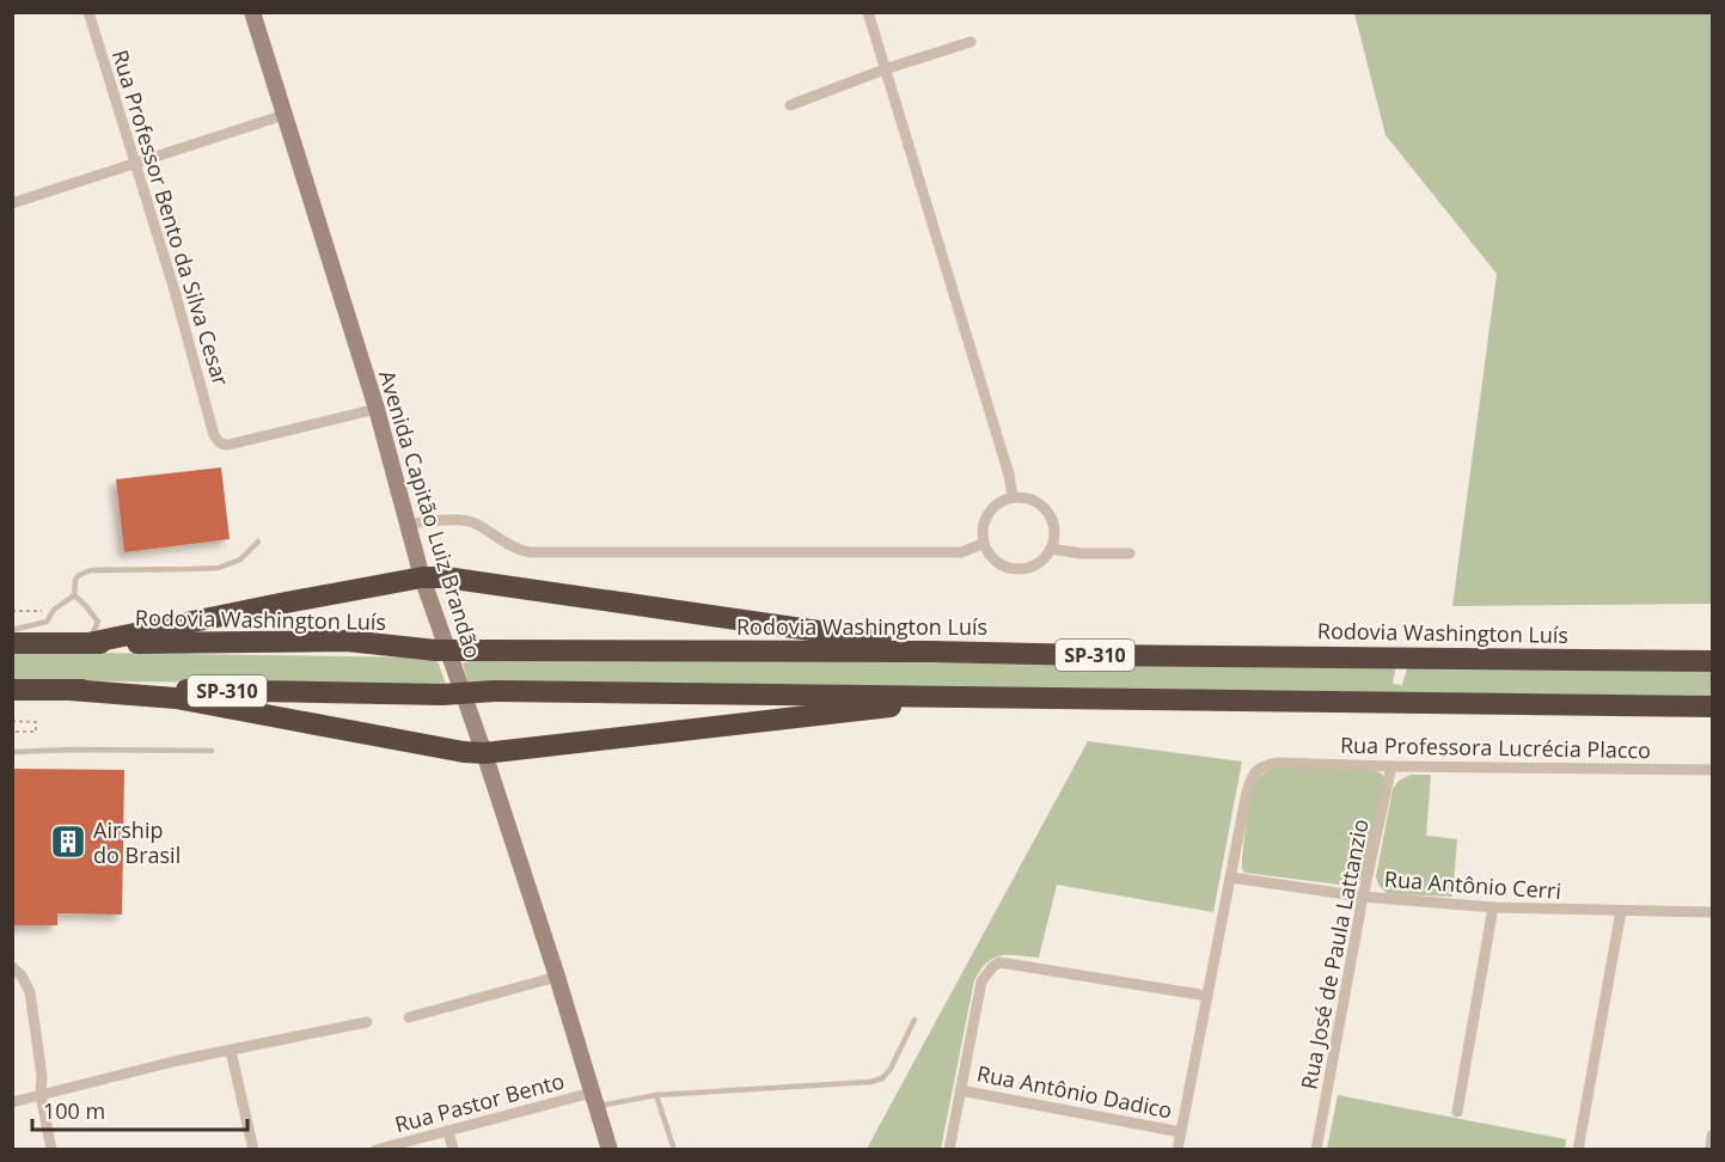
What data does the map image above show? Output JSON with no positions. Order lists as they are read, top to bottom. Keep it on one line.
{"streets":{"highway":["Rodovia Washington Luís","SP-310"],"main road":["Avenida Capitão Luiz Brandão"],"street":["Rua Professor Bento da Silva Cesar","Rua Professora Lucrécia Placco","Rua Antônio Cerri","Rua José de Paula Lattanzio","Rua Antônio Dadico","Rua Pastor Bento"]},"crossings":[["Rua Professor Bento da Silva Cesar","Avenida Capitão Luiz Brandão"],["Avenida Capitão Luiz Brandão","Rua Pastor Bento"],["Rua Professora Lucrécia Placco","Rua Antônio Cerri"],["Rua Professora Lucrécia Placco","Rua José de Paula Lattanzio"],["Rua Antônio Cerri","Rua José de Paula Lattanzio"]],"places":{"building":["Airship do Brasil"]},"scale_bar":"100 m"}
